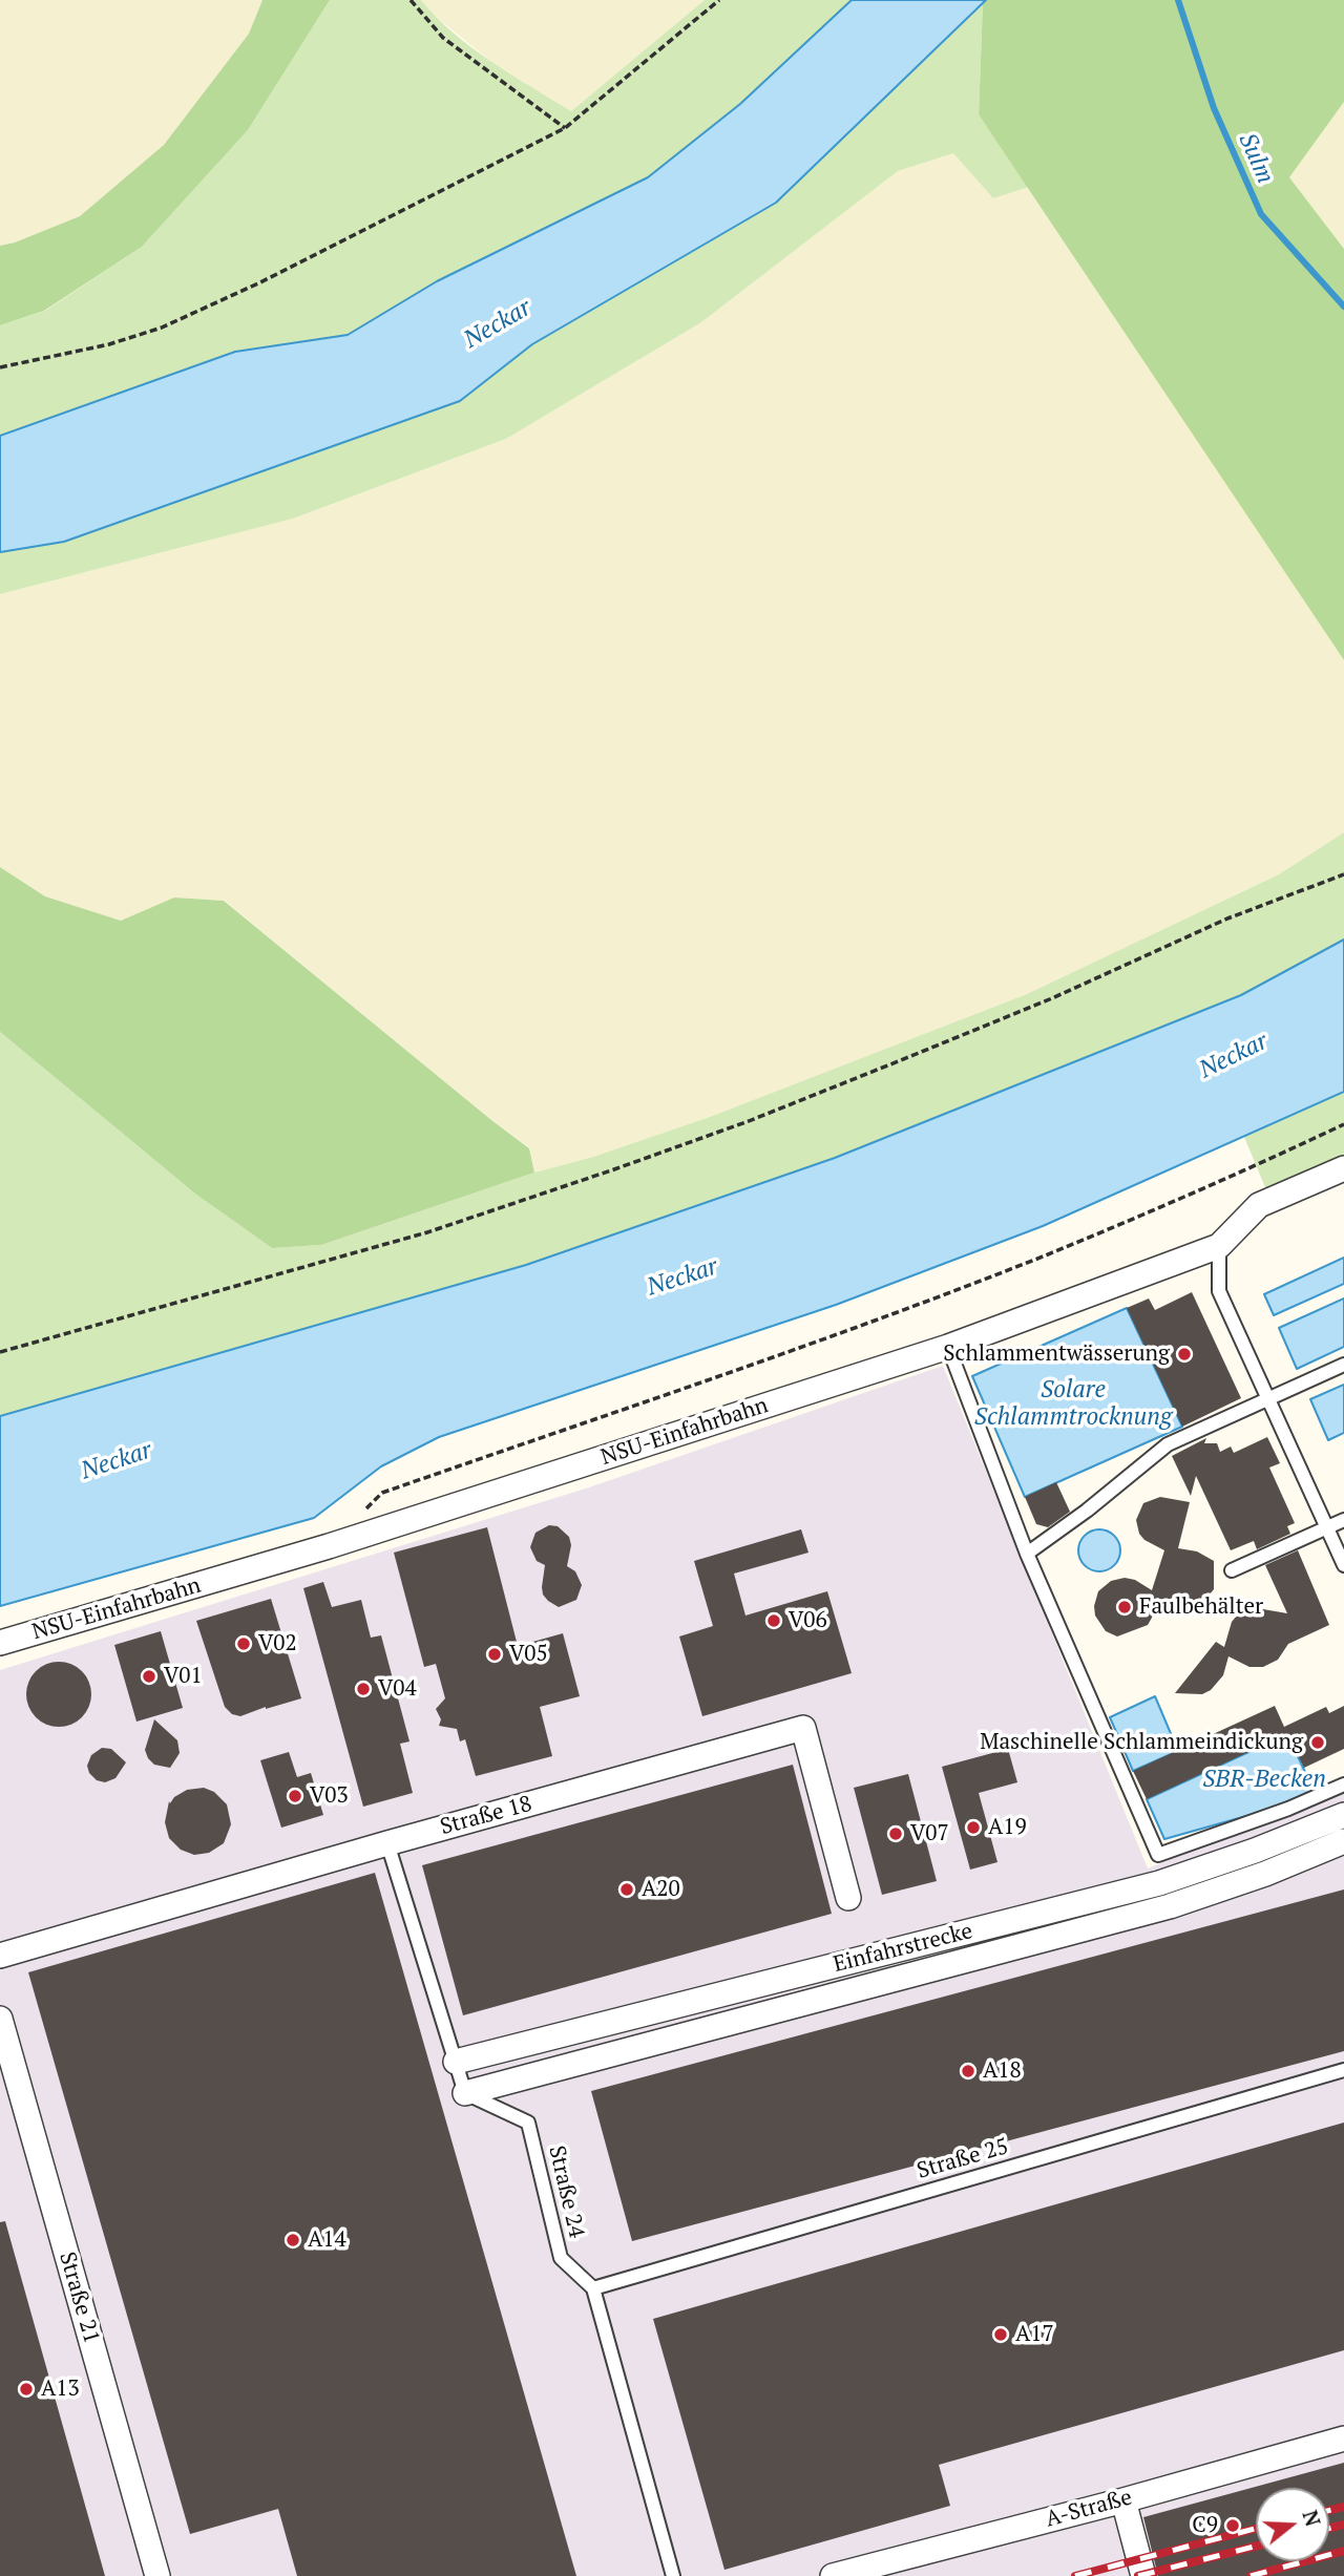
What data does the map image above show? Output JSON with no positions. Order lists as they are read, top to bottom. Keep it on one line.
{"streets":{"street":["NSU-Einfahrbahn","Straße 18","Einfahrstrecke","Straße 21","A-Straße"],"lane":["Straße 25","Straße 24"]},"crossings":[["Einfahrstrecke","Straße 24"],["Straße 25","Straße 24"]],"water":["Sulm","Neckar","Solare Schlammtrocknung","SBR-Becken"],"places":["Schlammentwässerung","Faulbehälter","V06","V02","V05","V01","V04","Maschinelle Schlammeindickung","V03","A19","V07","A20","A18","A14","A17","A13","C9"],"north":"right"}
